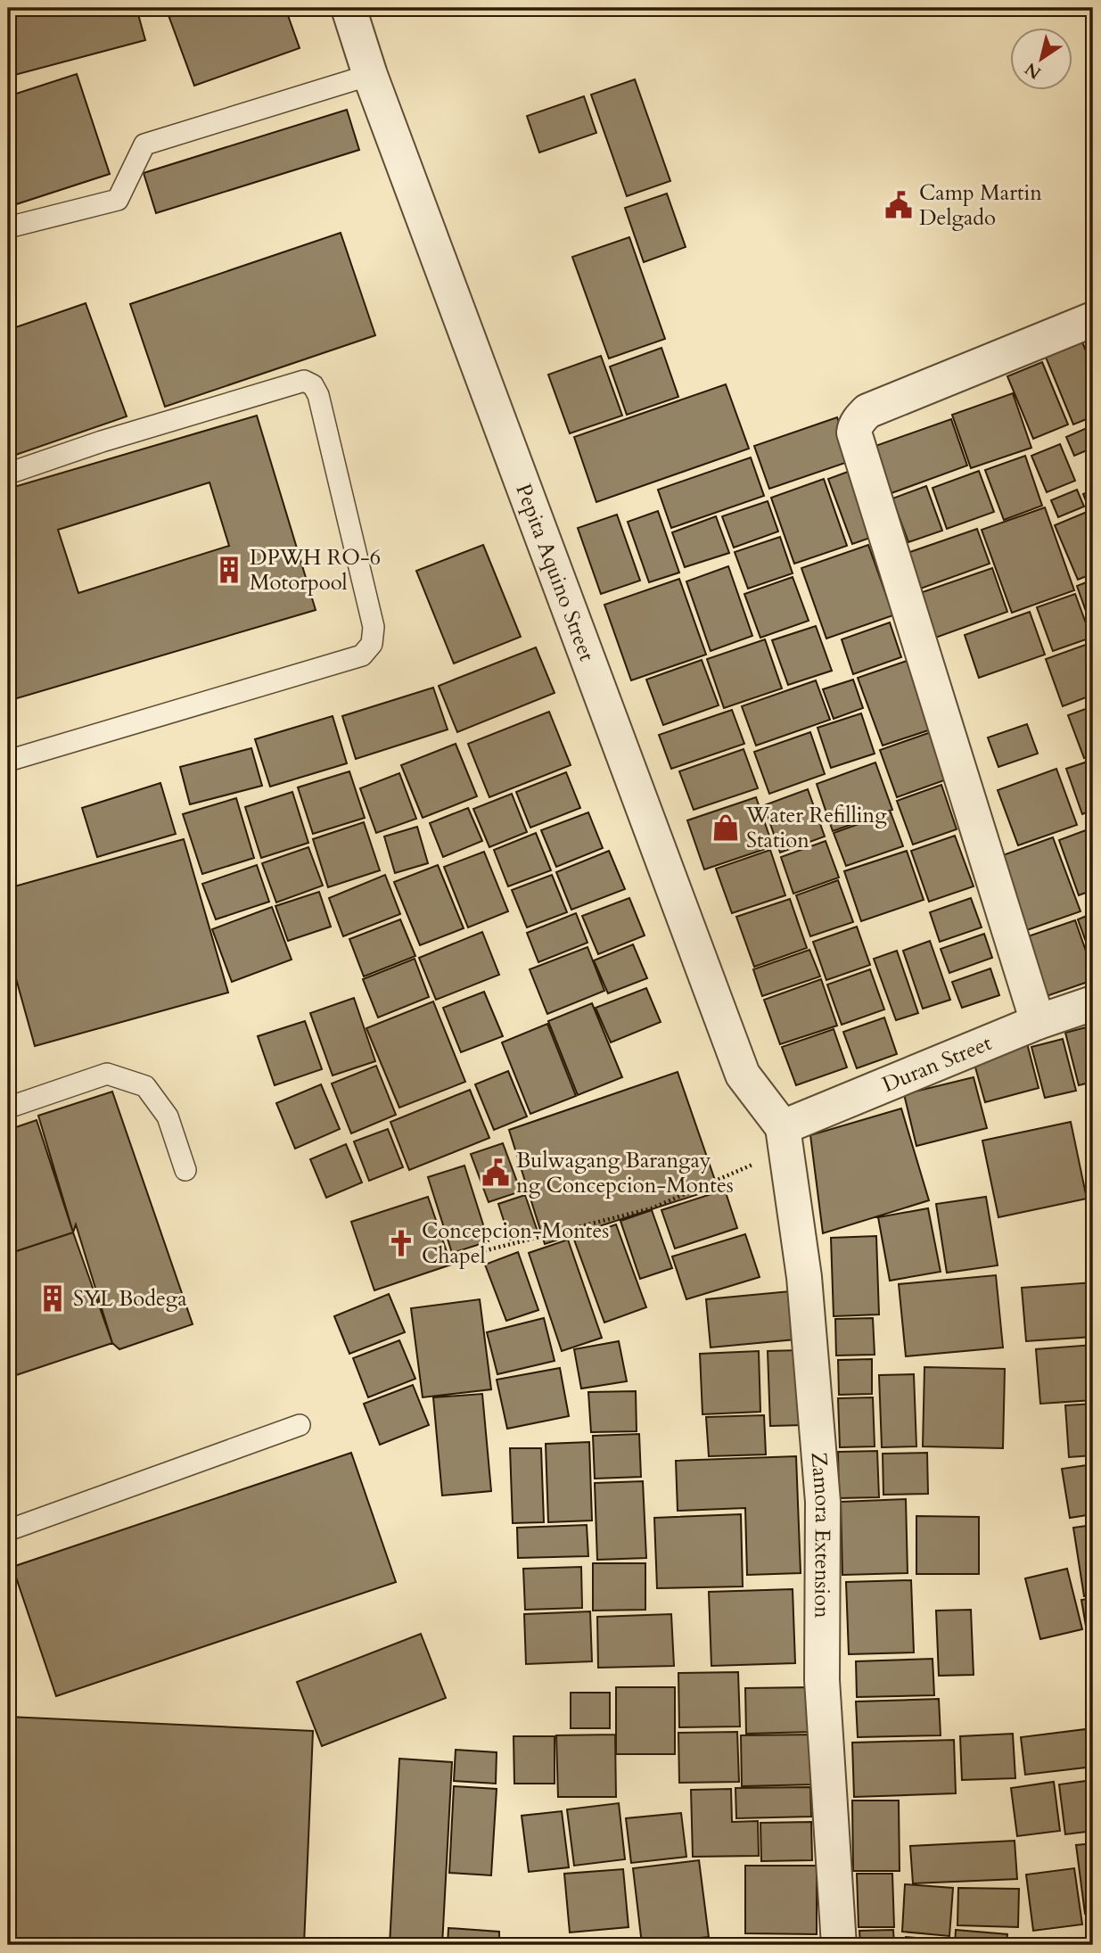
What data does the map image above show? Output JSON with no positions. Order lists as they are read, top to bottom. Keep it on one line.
{"streets":{"street":["Pepita Aquino Street","Duran Street","Zamora Extension"]},"crossings":[["Pepita Aquino Street","Duran Street"],["Pepita Aquino Street","Zamora Extension"],["Duran Street","Zamora Extension"]],"places":{"public building":["Camp Martin Delgado","Bulwagang Barangay ng Concepcion-Montes"],"building":["DPWH RO-6 Motorpool","SYL Bodega"],"shop":["Water Refilling Station"],"church":["Concepcion-Montes Chapel"]},"north":"bottom left"}
